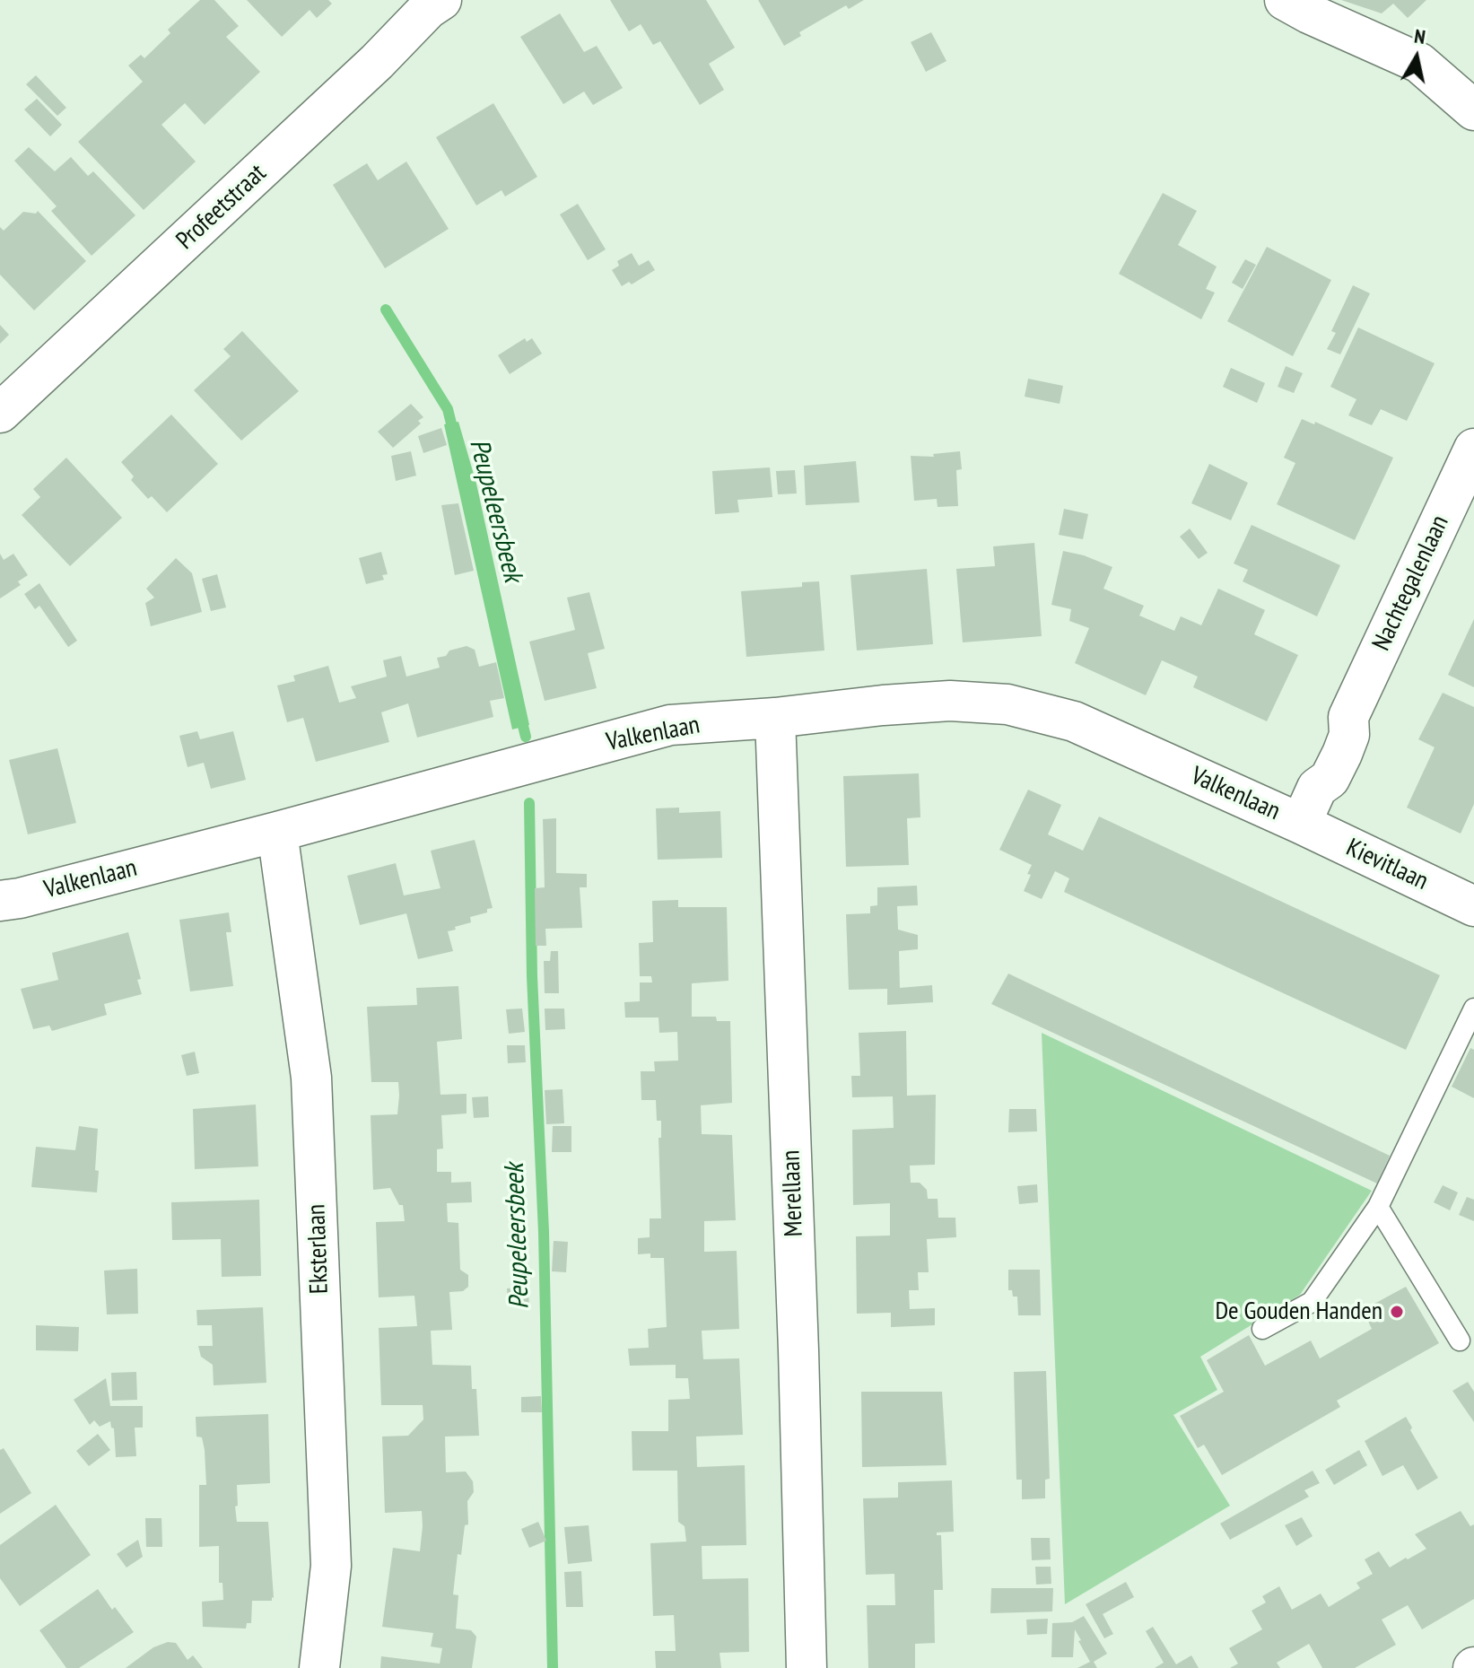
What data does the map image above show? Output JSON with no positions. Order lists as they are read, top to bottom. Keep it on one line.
{"streets":{"street":["Profeetstraat","Nachtegalenlaan","Valkenlaan","Kievitlaan","Merellaan","Eksterlaan"]},"crossings":[["Nachtegalenlaan","Valkenlaan"],["Nachtegalenlaan","Kievitlaan"],["Valkenlaan","Kievitlaan"],["Valkenlaan","Merellaan"],["Valkenlaan","Eksterlaan"]],"water":["Peupeleersbeek"],"places":["De Gouden Handen"],"north":"top"}
